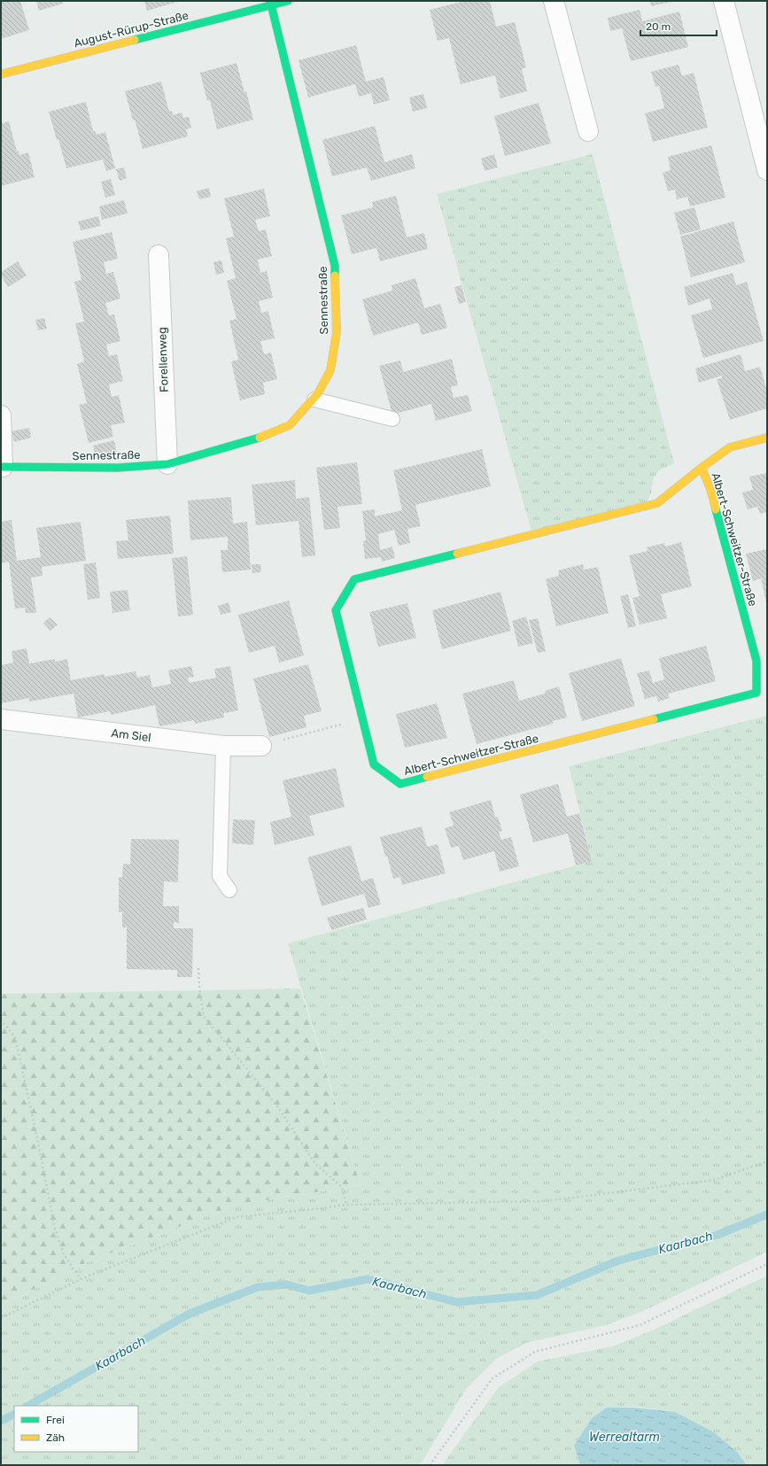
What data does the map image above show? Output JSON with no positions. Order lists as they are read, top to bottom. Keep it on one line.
{"streets":{"street":["August-Rürup-Straße","Sennestraße","Forellenweg","Albert-Schweitzer-Straße","Am Siel"]},"crossings":[["August-Rürup-Straße","Sennestraße"],["Sennestraße","Forellenweg"]],"water":["Kaarbach","Werrealtarm"],"legend":["Frei","Zäh"],"scale_bar":"20 m"}
